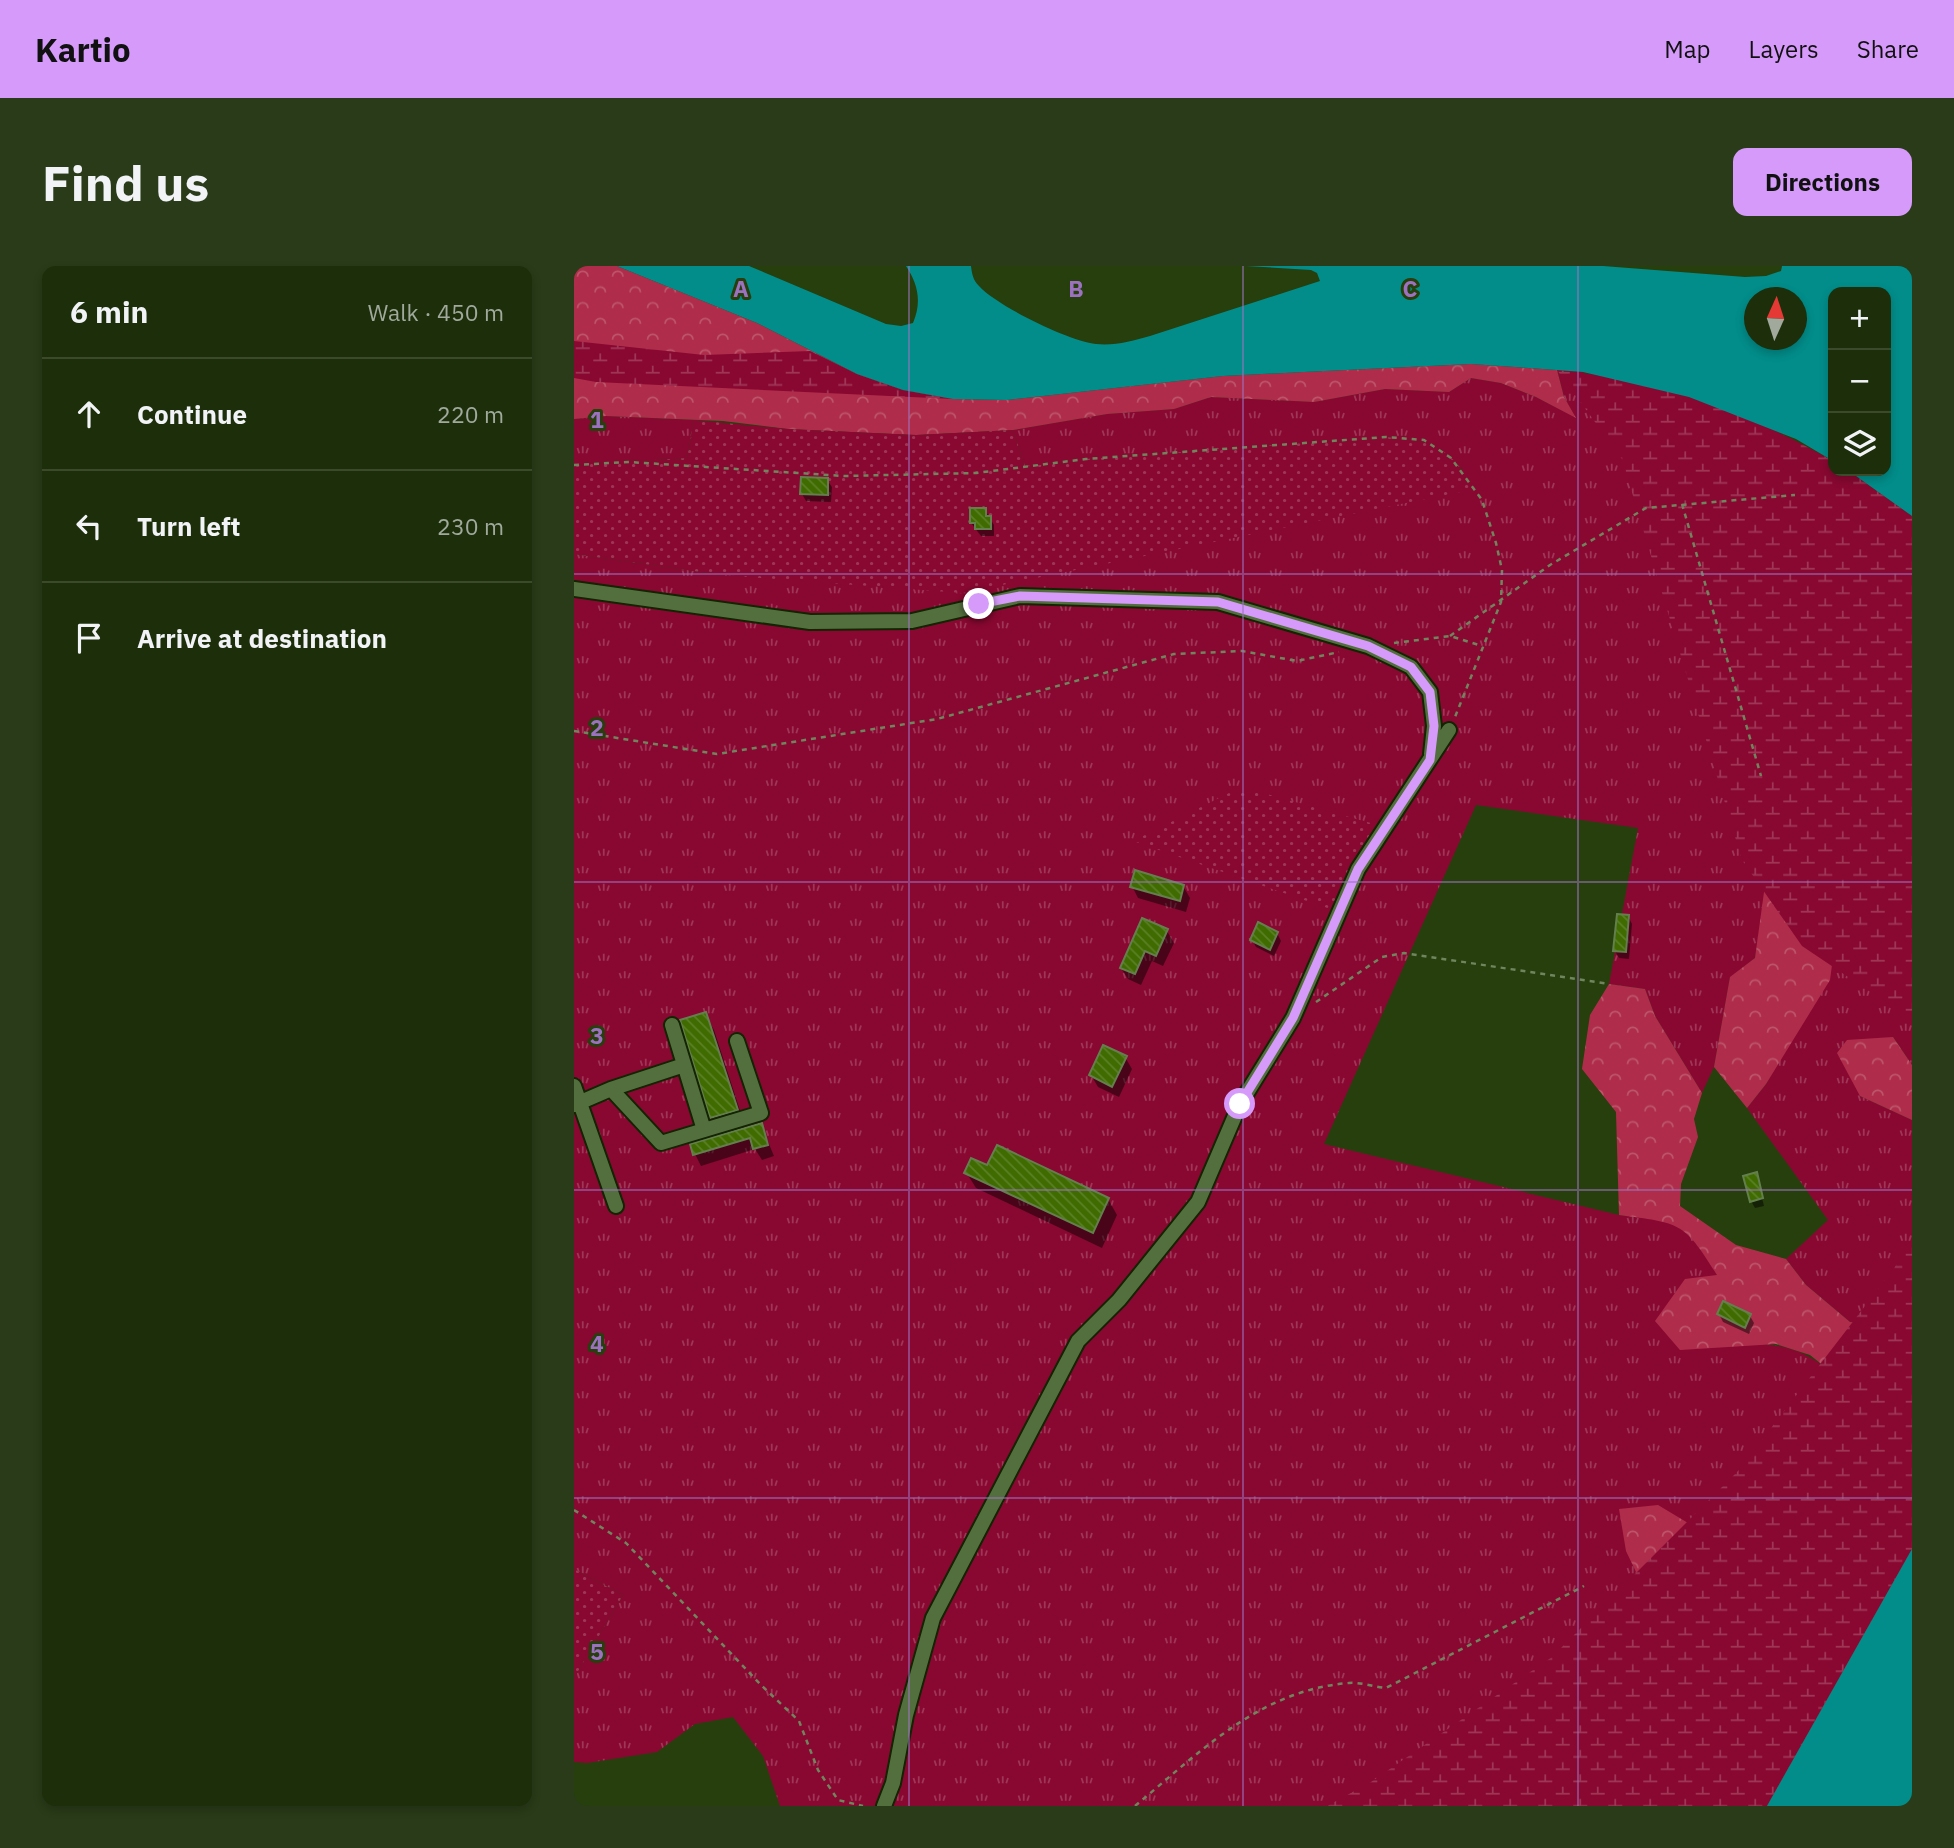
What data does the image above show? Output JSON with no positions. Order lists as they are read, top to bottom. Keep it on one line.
{"north":"top","page":{"header":"Kartio","nav":["Map","Layers","Share"],"buttons":"Directions","title":"Find us","heading":["6 min","Walk · 450 m"],"map_buttons":["+","−"],"list":[["Continue","220 m"],["Turn left","230 m"],"Arrive at destination"]},"grid":{"columns":["A","B","C"],"rows":["1","2","3","4","5"]}}
